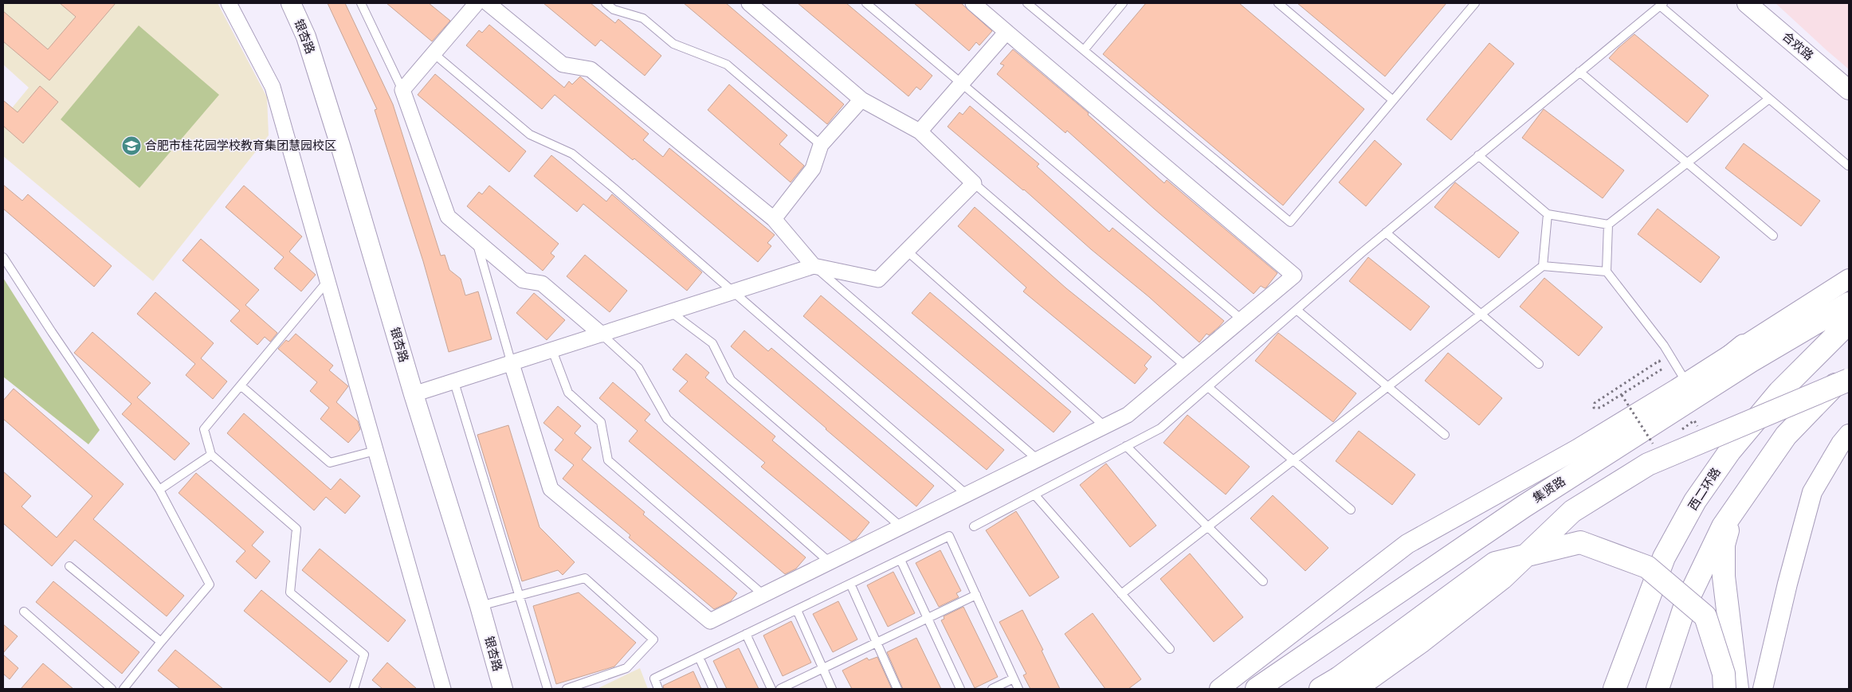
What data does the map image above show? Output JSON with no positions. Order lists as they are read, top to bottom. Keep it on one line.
{"streets":{"highway":["西二环路","集贤路"],"street":["银杏路","合欢路"]},"places":{"school or university":["合肥市桂花园学校教育集团慧园校区"]}}
